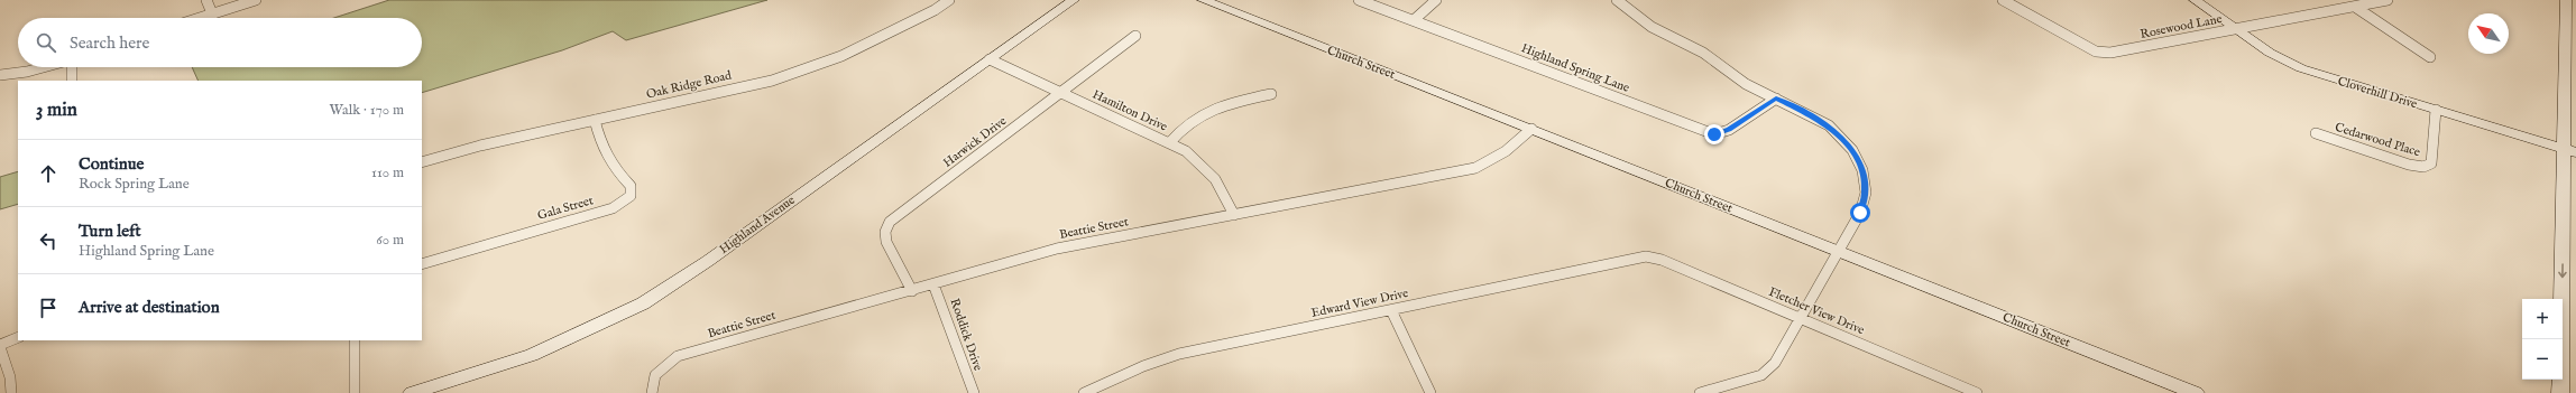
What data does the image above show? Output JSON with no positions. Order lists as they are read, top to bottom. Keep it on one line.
{"streets":{"main road":["Church Street","Cloverhill Drive","Highland Avenue"],"street":["Rosewood Lane","Highland Spring Lane","Oak Ridge Road","Hamilton Drive","Cedarwood Place","Harwick Drive","Gala Street","Beattie Street","Edward View Drive","Fletcher View Drive","Roddick Drive"]},"crossings":[["Rosewood Lane","Cloverhill Drive"],["Church Street","Beattie Street"],["Oak Ridge Road","Gala Street"],["Cloverhill Drive","Cedarwood Place"],["Hamilton Drive","Harwick Drive"],["Hamilton Drive","Highland Avenue"],["Hamilton Drive","Beattie Street"],["Harwick Drive","Beattie Street"],["Beattie Street","Roddick Drive"],["Edward View Drive","Fletcher View Drive"]],"north":"top left","page":{"search":"Search here","heading":["3 min","Walk · 170 m"],"list":[["Continue","Rock Spring Lane","110 m"],["Turn left","Highland Spring Lane","60 m"],"Arrive at destination"],"map_buttons":["+","−"]}}
